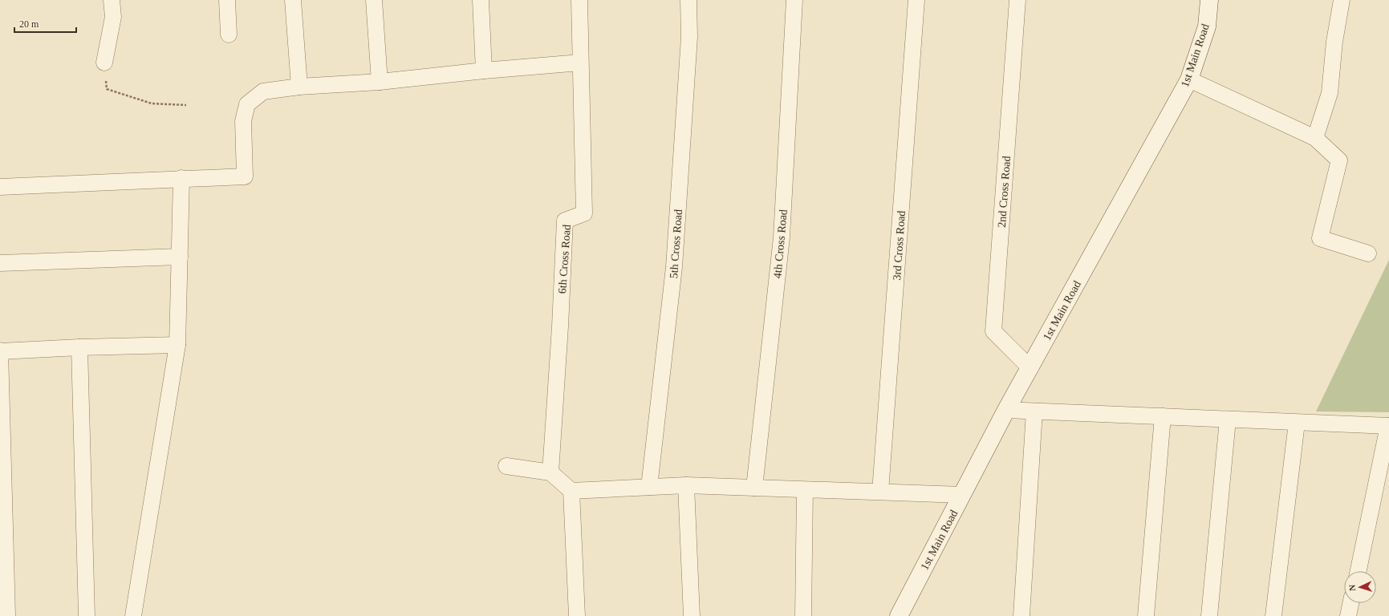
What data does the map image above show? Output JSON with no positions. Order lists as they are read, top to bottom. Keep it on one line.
{"streets":{"street":["1st Main Road","2nd Cross Road","5th Cross Road","4th Cross Road","3rd Cross Road","6th Cross Road"]},"crossings":[["1st Main Road","2nd Cross Road"]],"scale_bar":"20 m","north":"left"}
